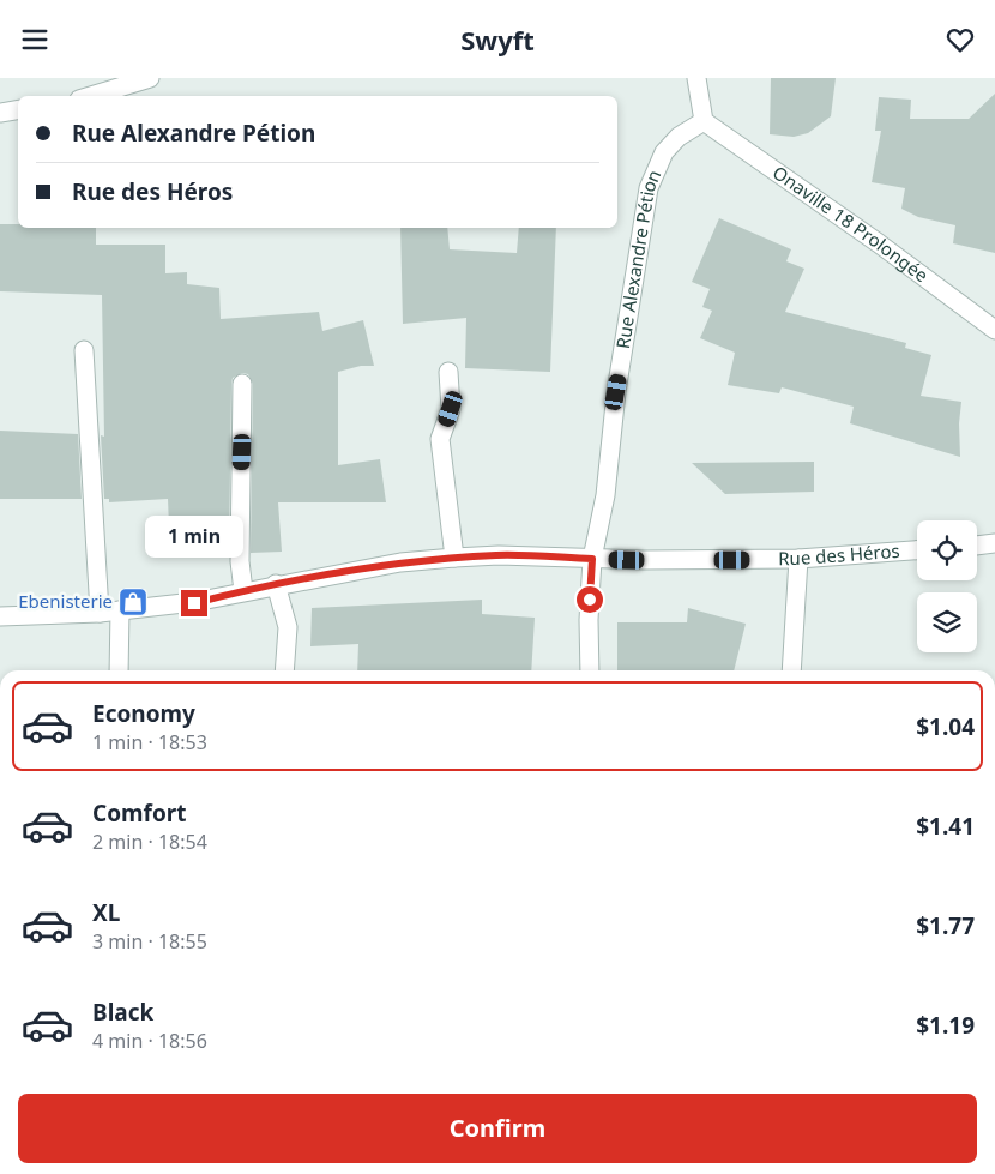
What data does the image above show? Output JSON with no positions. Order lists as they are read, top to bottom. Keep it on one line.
{"streets":{"street":["Onaville 18 Prolongée","Rue Alexandre Pétion","Rue des Héros"]},"crossings":[["Onaville 18 Prolongée","Rue Alexandre Pétion"],["Rue Alexandre Pétion","Rue des Héros"]],"places":{"shop":["Ebenisterie"]},"page":{"header":"Swyft","banner":["Rue Alexandre Pétion","Rue des Héros"],"bubble":"1 min","list":[{"name":"Economy","note":"1 min · 18:53","value":"$1.04"},{"name":"Comfort","note":"2 min · 18:54","value":"$1.41"},{"name":"XL","note":"3 min · 18:55","value":"$1.77"},{"name":"Black","note":"4 min · 18:56","value":"$1.19"}],"buttons":"Confirm"}}
